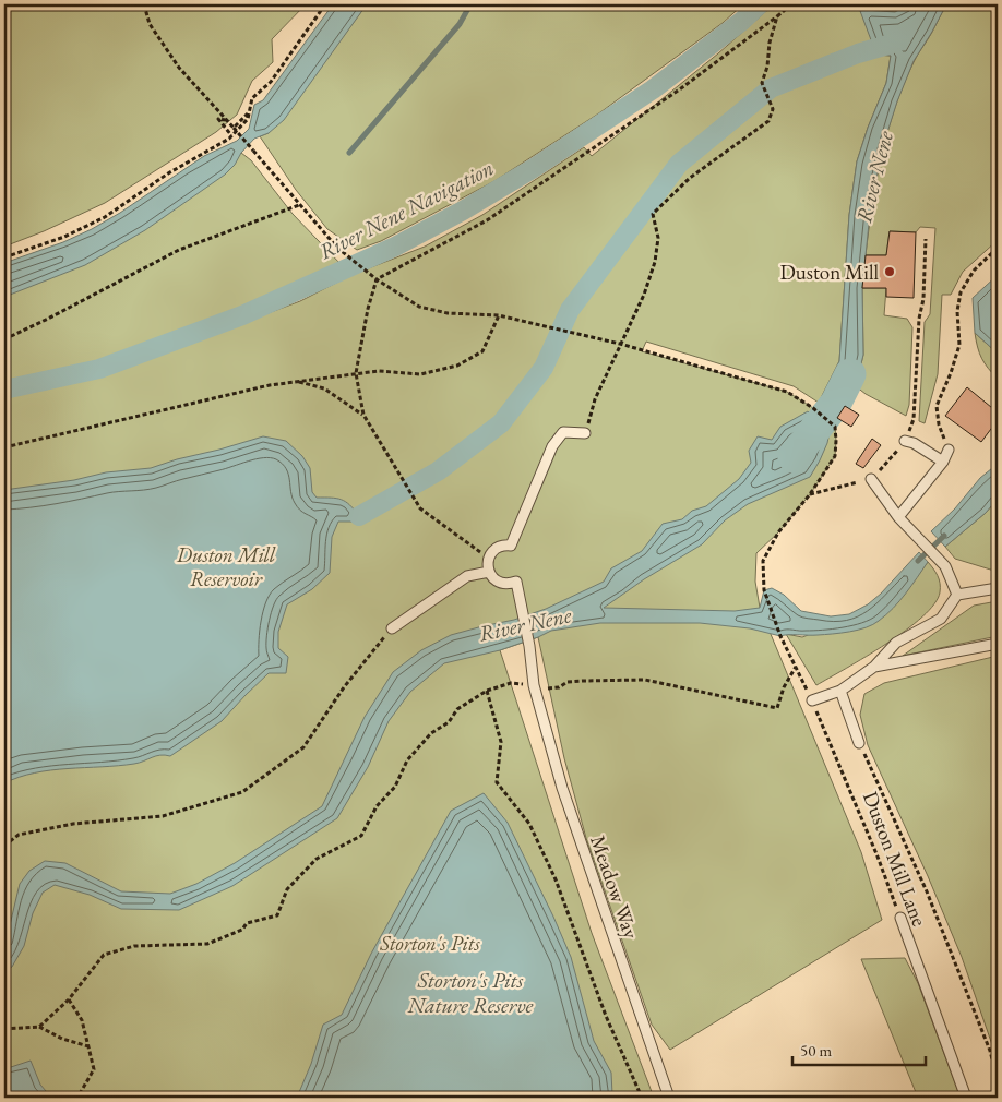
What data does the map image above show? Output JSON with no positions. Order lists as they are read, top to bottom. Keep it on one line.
{"streets":{"lane":["Duston Mill Lane","Meadow Way"]},"water":["River Nene","River Nene Navigation","Storton's Pits Nature Reserve"],"parks":["Duston Mill Reservoir","Storton's Pits"],"places":["Duston Mill"],"scale_bar":"50 m"}
